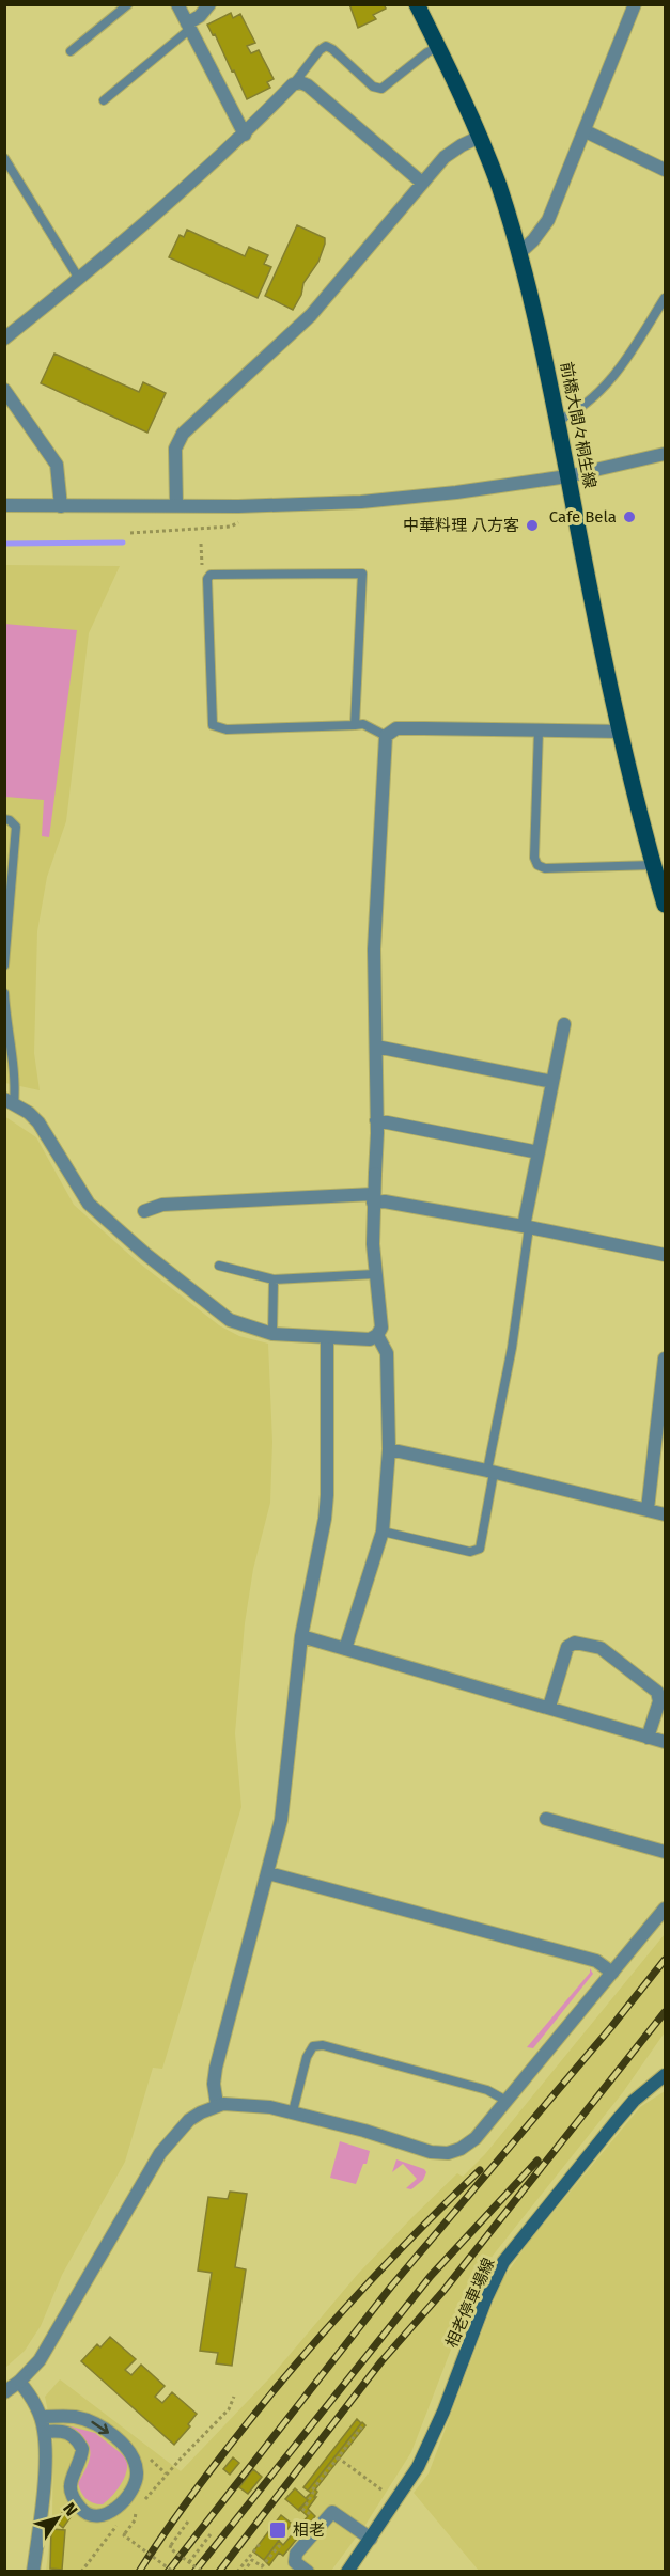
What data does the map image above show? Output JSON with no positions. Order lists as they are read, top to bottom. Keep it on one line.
{"streets":{"main road":["前橋大間々桐生線","相老停車場線"]},"places":{"other":["Cafe Bela","中華料理 八方客"],"transit":["相老"]},"north":"top right"}
